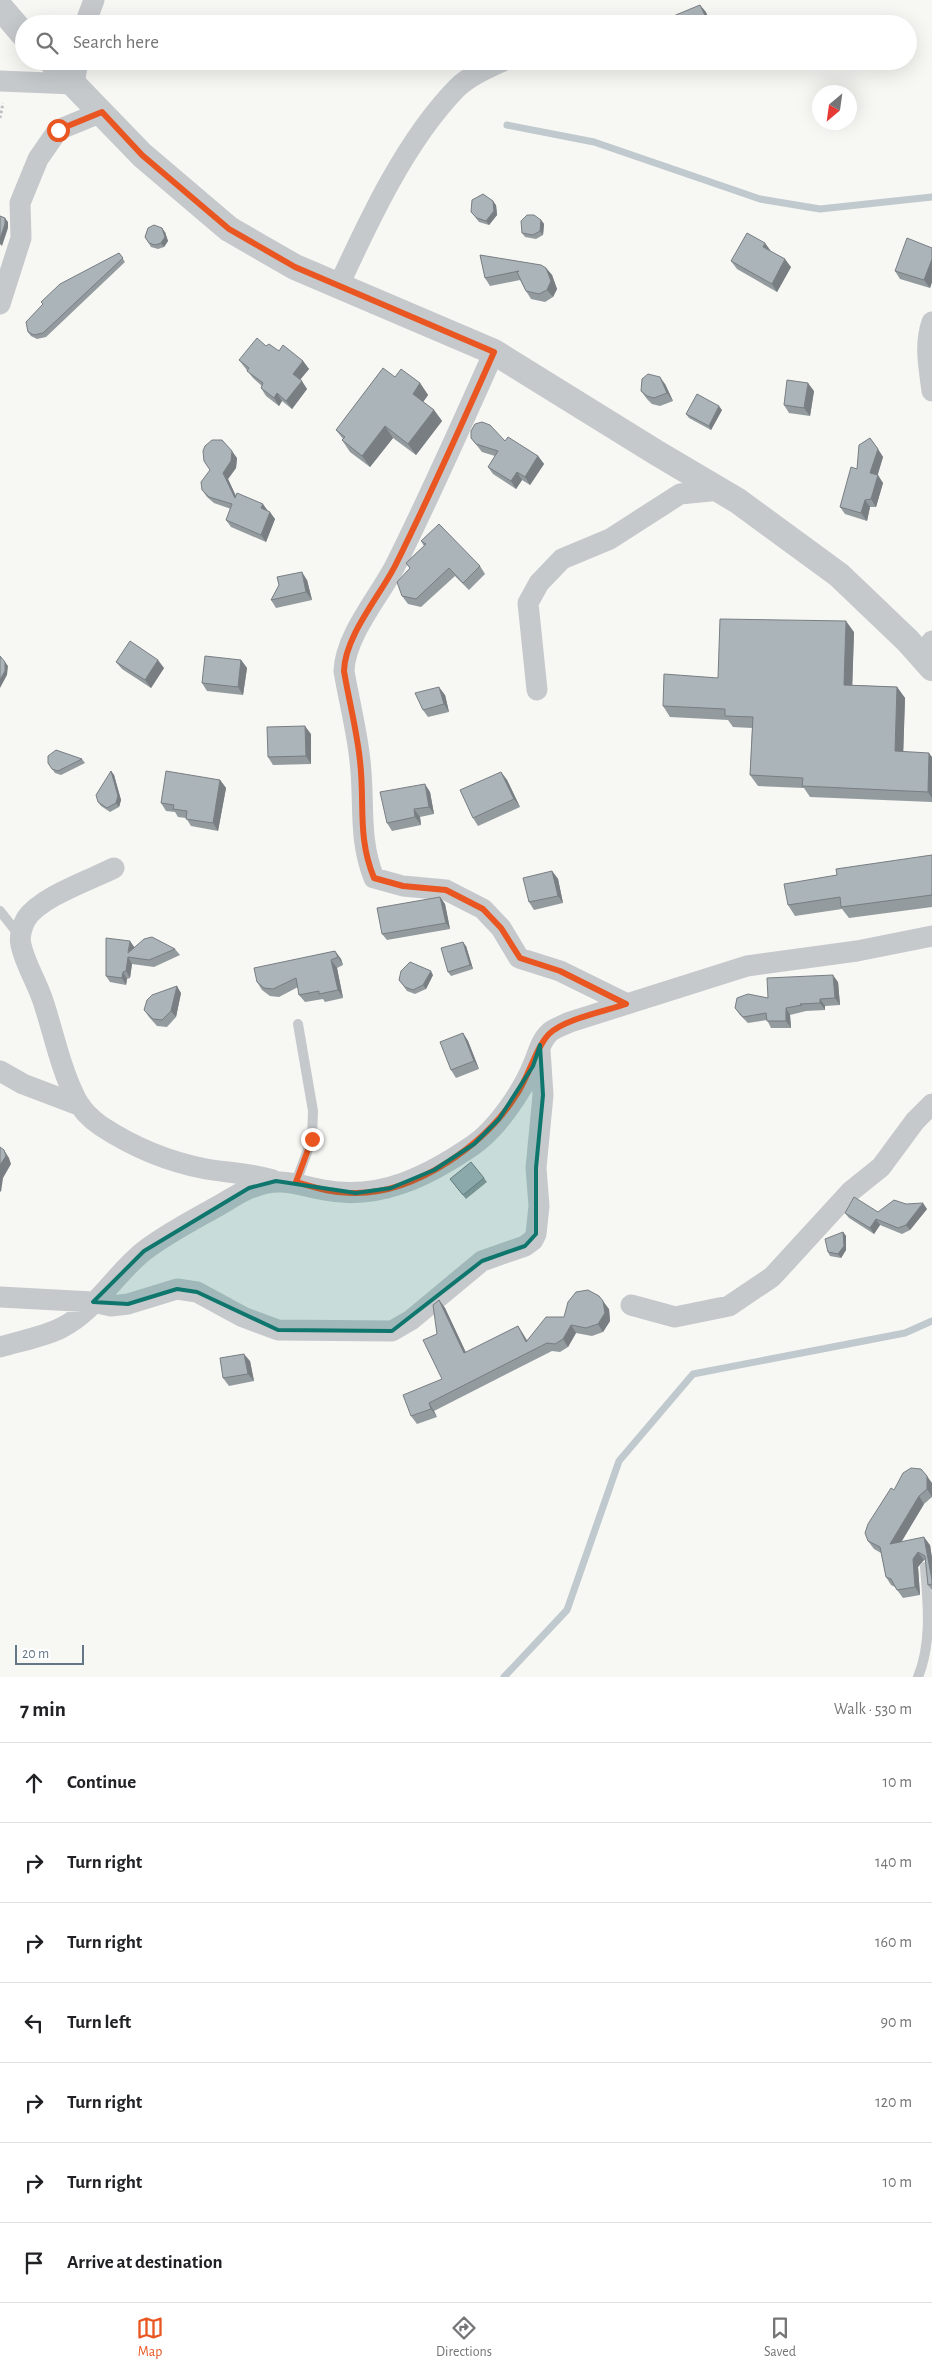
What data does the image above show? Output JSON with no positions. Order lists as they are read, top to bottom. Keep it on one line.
{"scale_bar":"20 m","north":"bottom left","page":{"search":"Search here","scale":"20 m","heading":["7 min","Walk · 530 m"],"list":[["Continue","10 m"],["Turn right","140 m"],["Turn right","160 m"],["Turn left","90 m"],["Turn right","120 m"],["Turn right","10 m"],"Arrive at destination"],"nav":["Map","Directions","Saved"]}}
